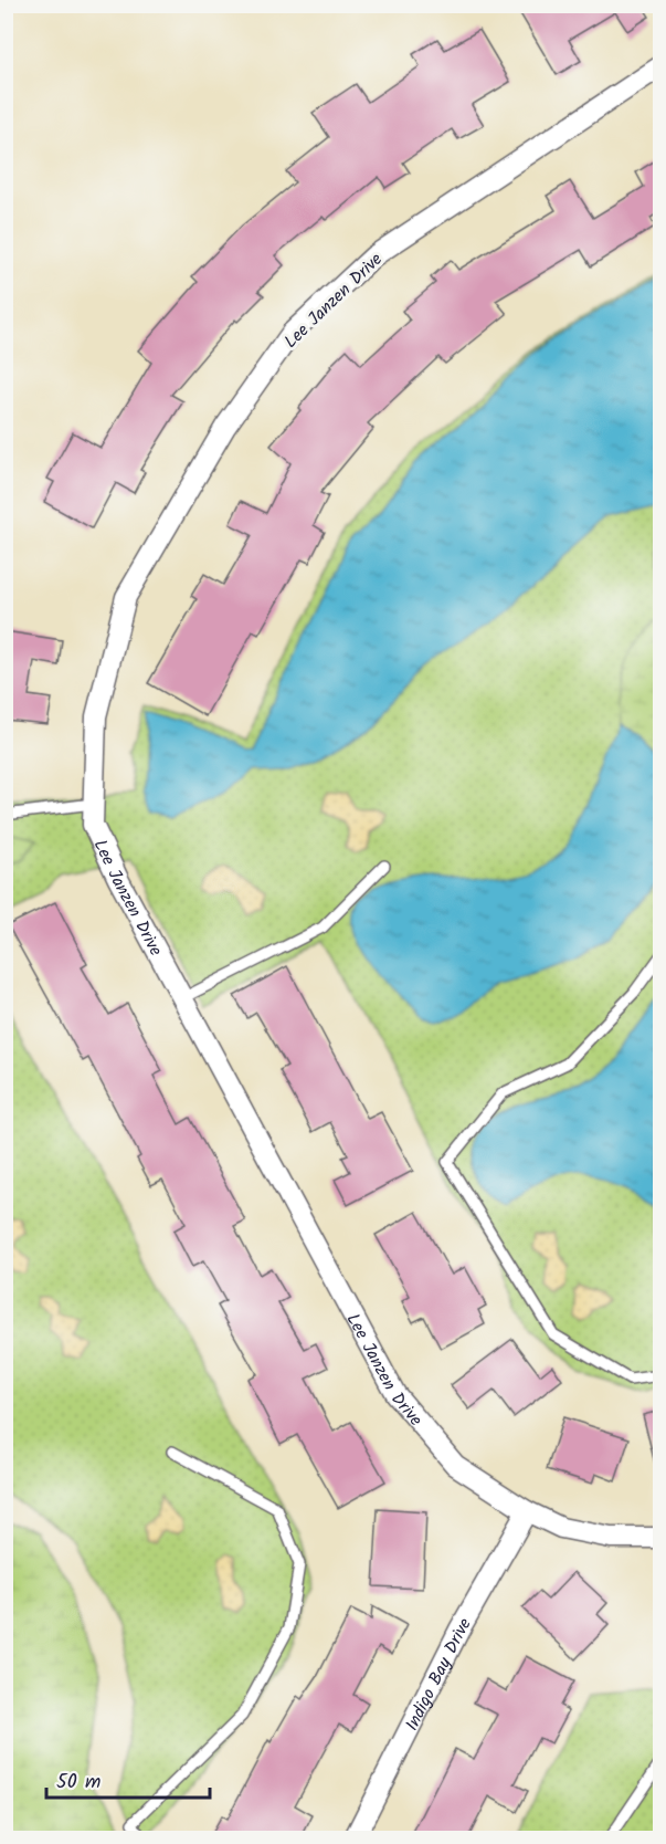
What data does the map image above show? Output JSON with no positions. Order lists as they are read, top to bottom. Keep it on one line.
{"streets":{"street":["Lee Janzen Drive","Indigo Bay Drive"]},"crossings":[["Lee Janzen Drive","Indigo Bay Drive"]],"scale_bar":"50 m"}
